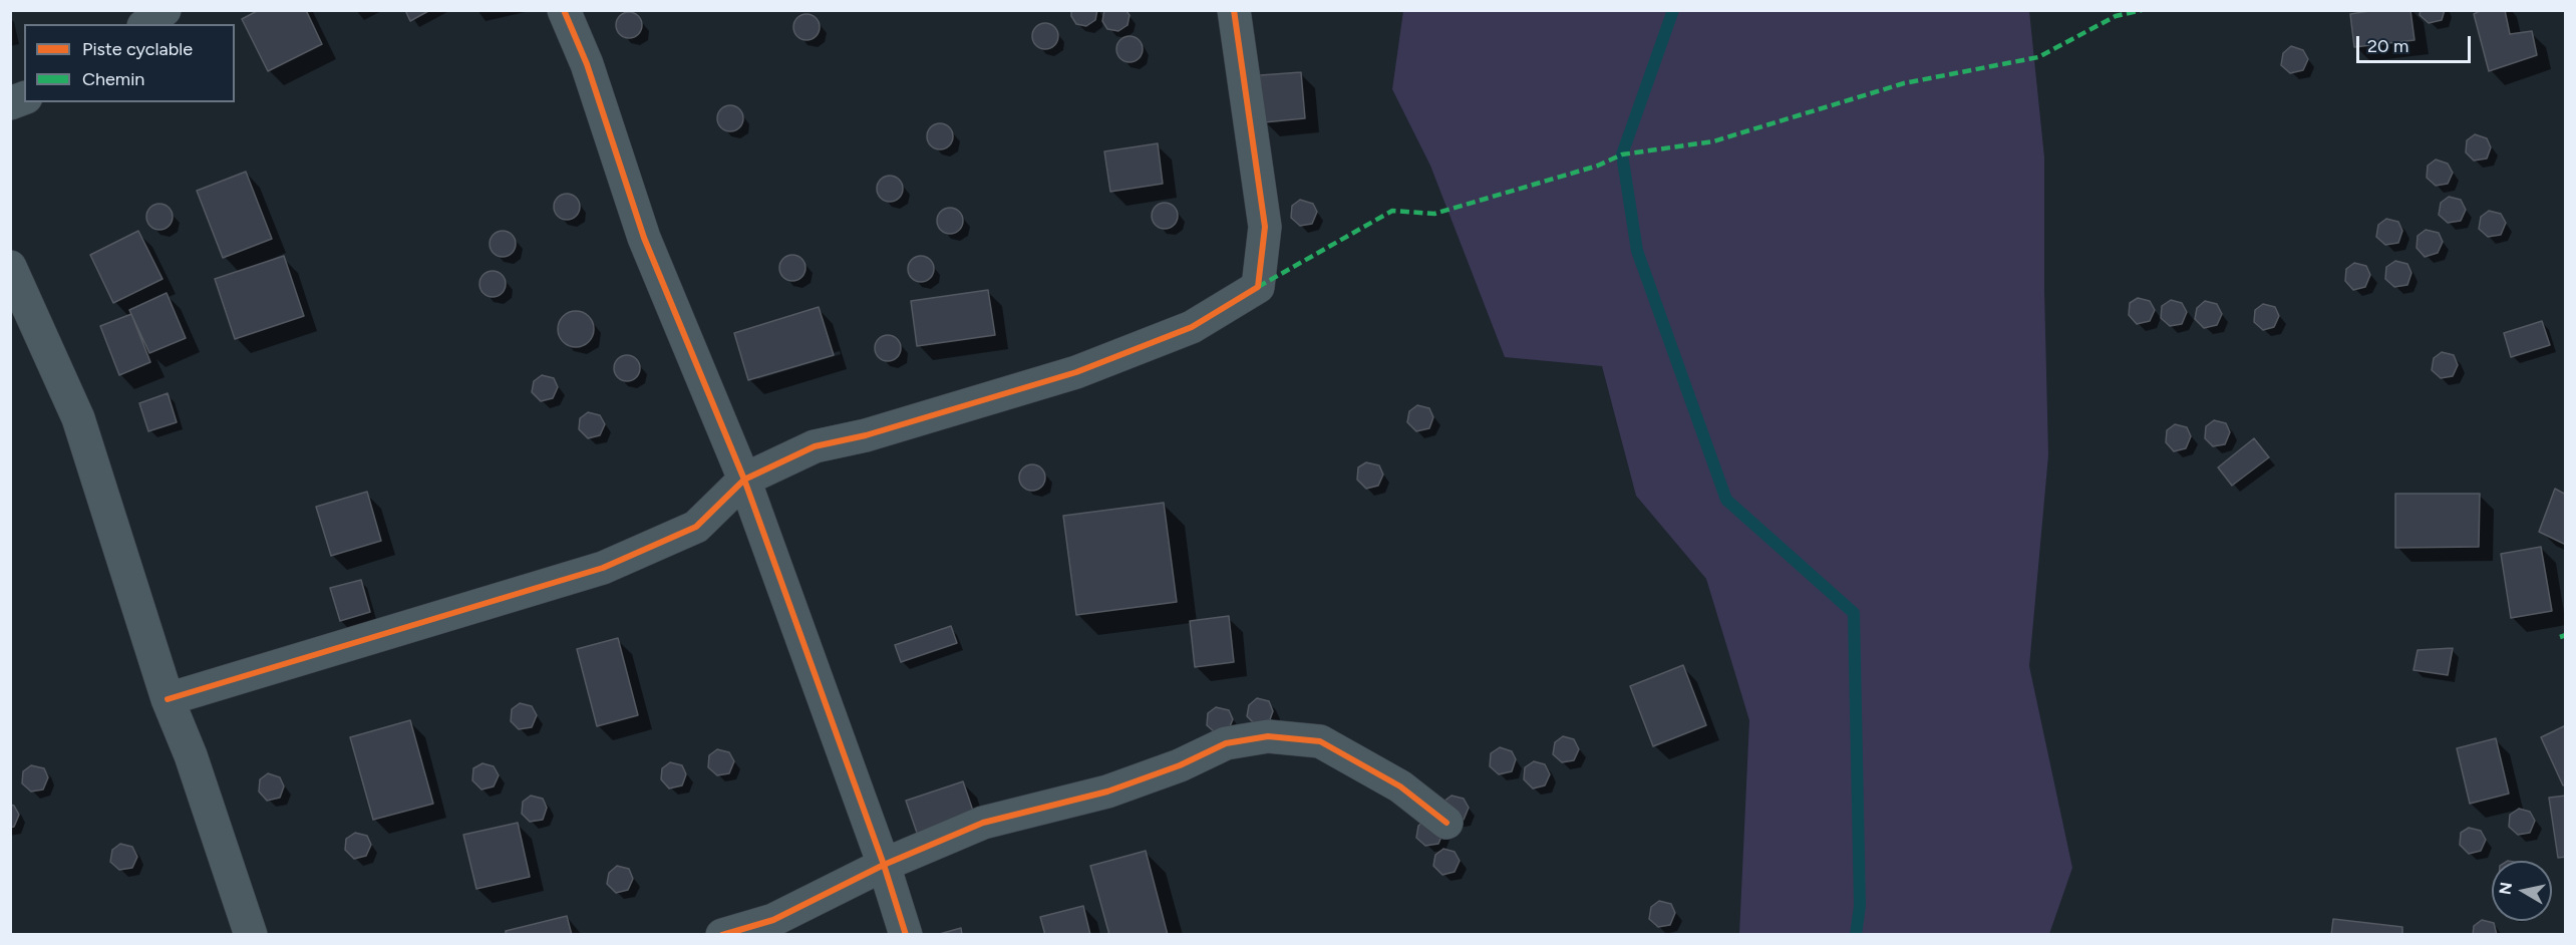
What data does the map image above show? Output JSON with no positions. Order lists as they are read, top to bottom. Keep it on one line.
{"legend":["Piste cyclable","Chemin"],"scale_bar":"20 m","north":"left"}
